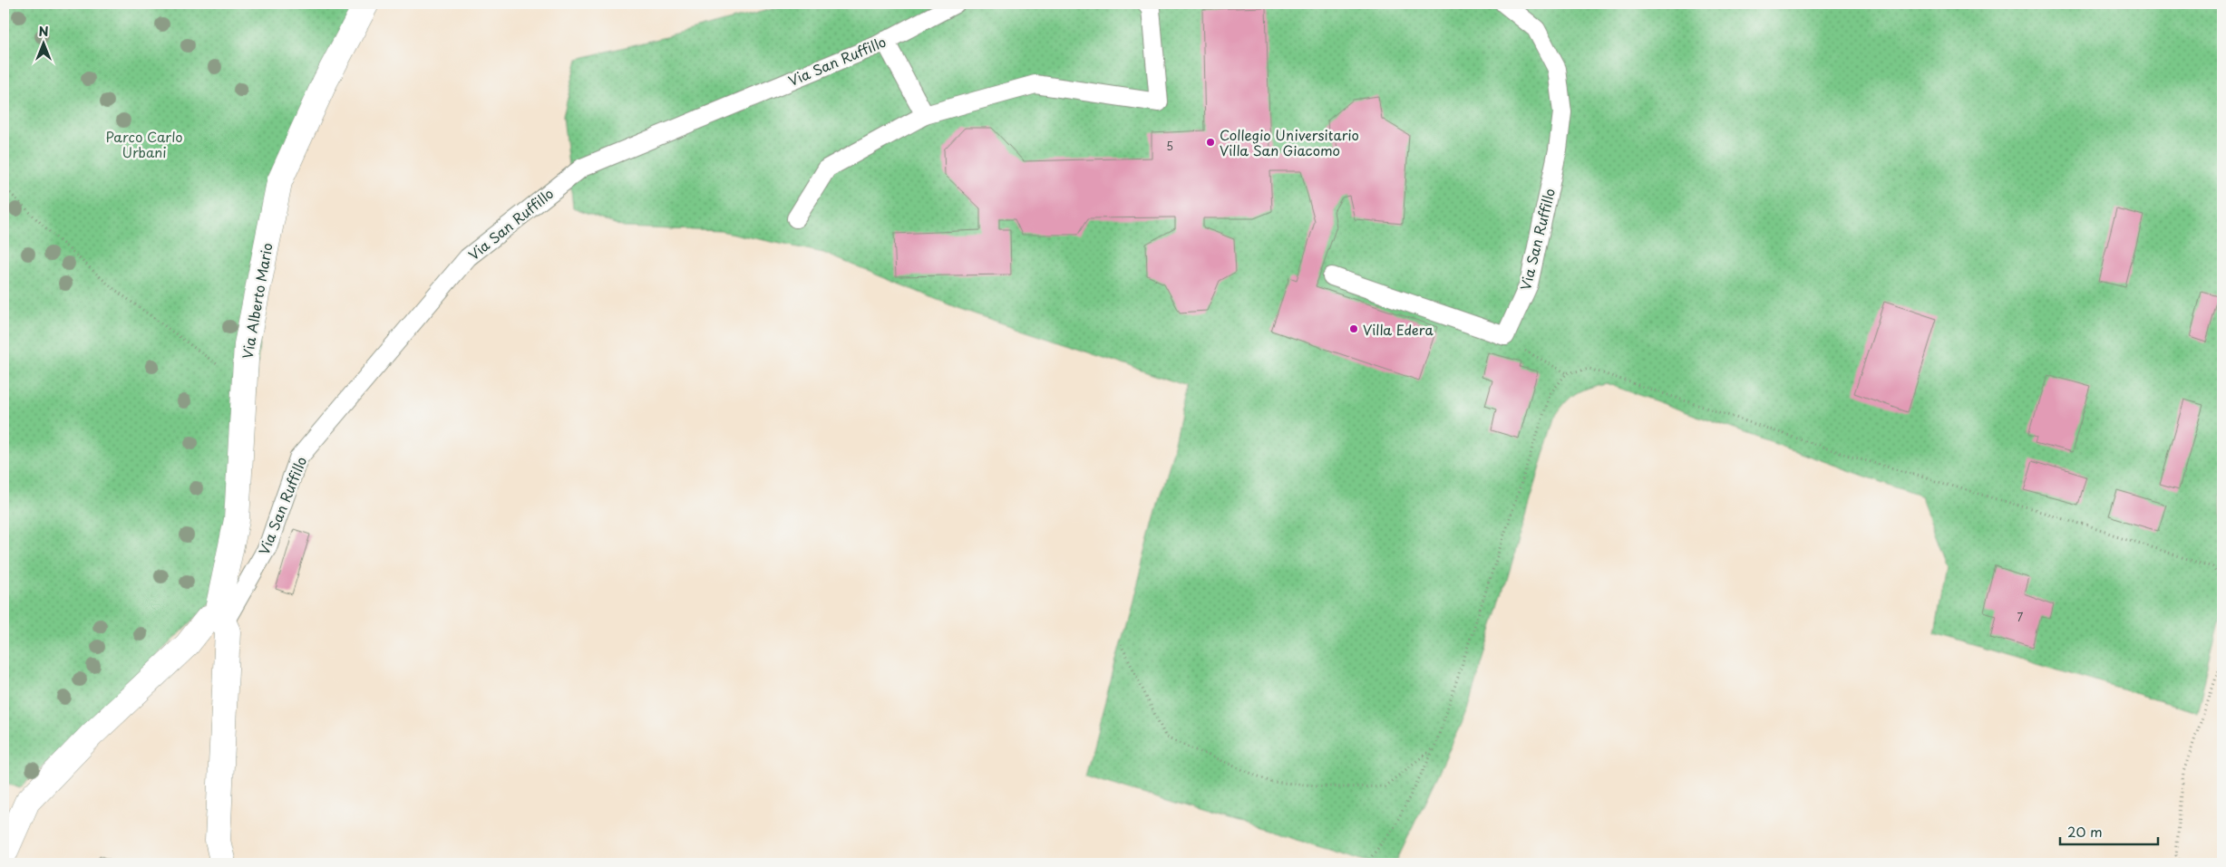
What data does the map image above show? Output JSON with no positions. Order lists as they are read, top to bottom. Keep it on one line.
{"streets":{"street":["Via San Ruffillo","Via Alberto Mario"]},"crossings":[["Via San Ruffillo","Via Alberto Mario"]],"parks":["Parco Carlo Urbani"],"places":["Collegio Universitario Villa San Giacomo","Villa Edera"],"house_numbers":["5","7"],"scale_bar":"20 m","north":"top"}
